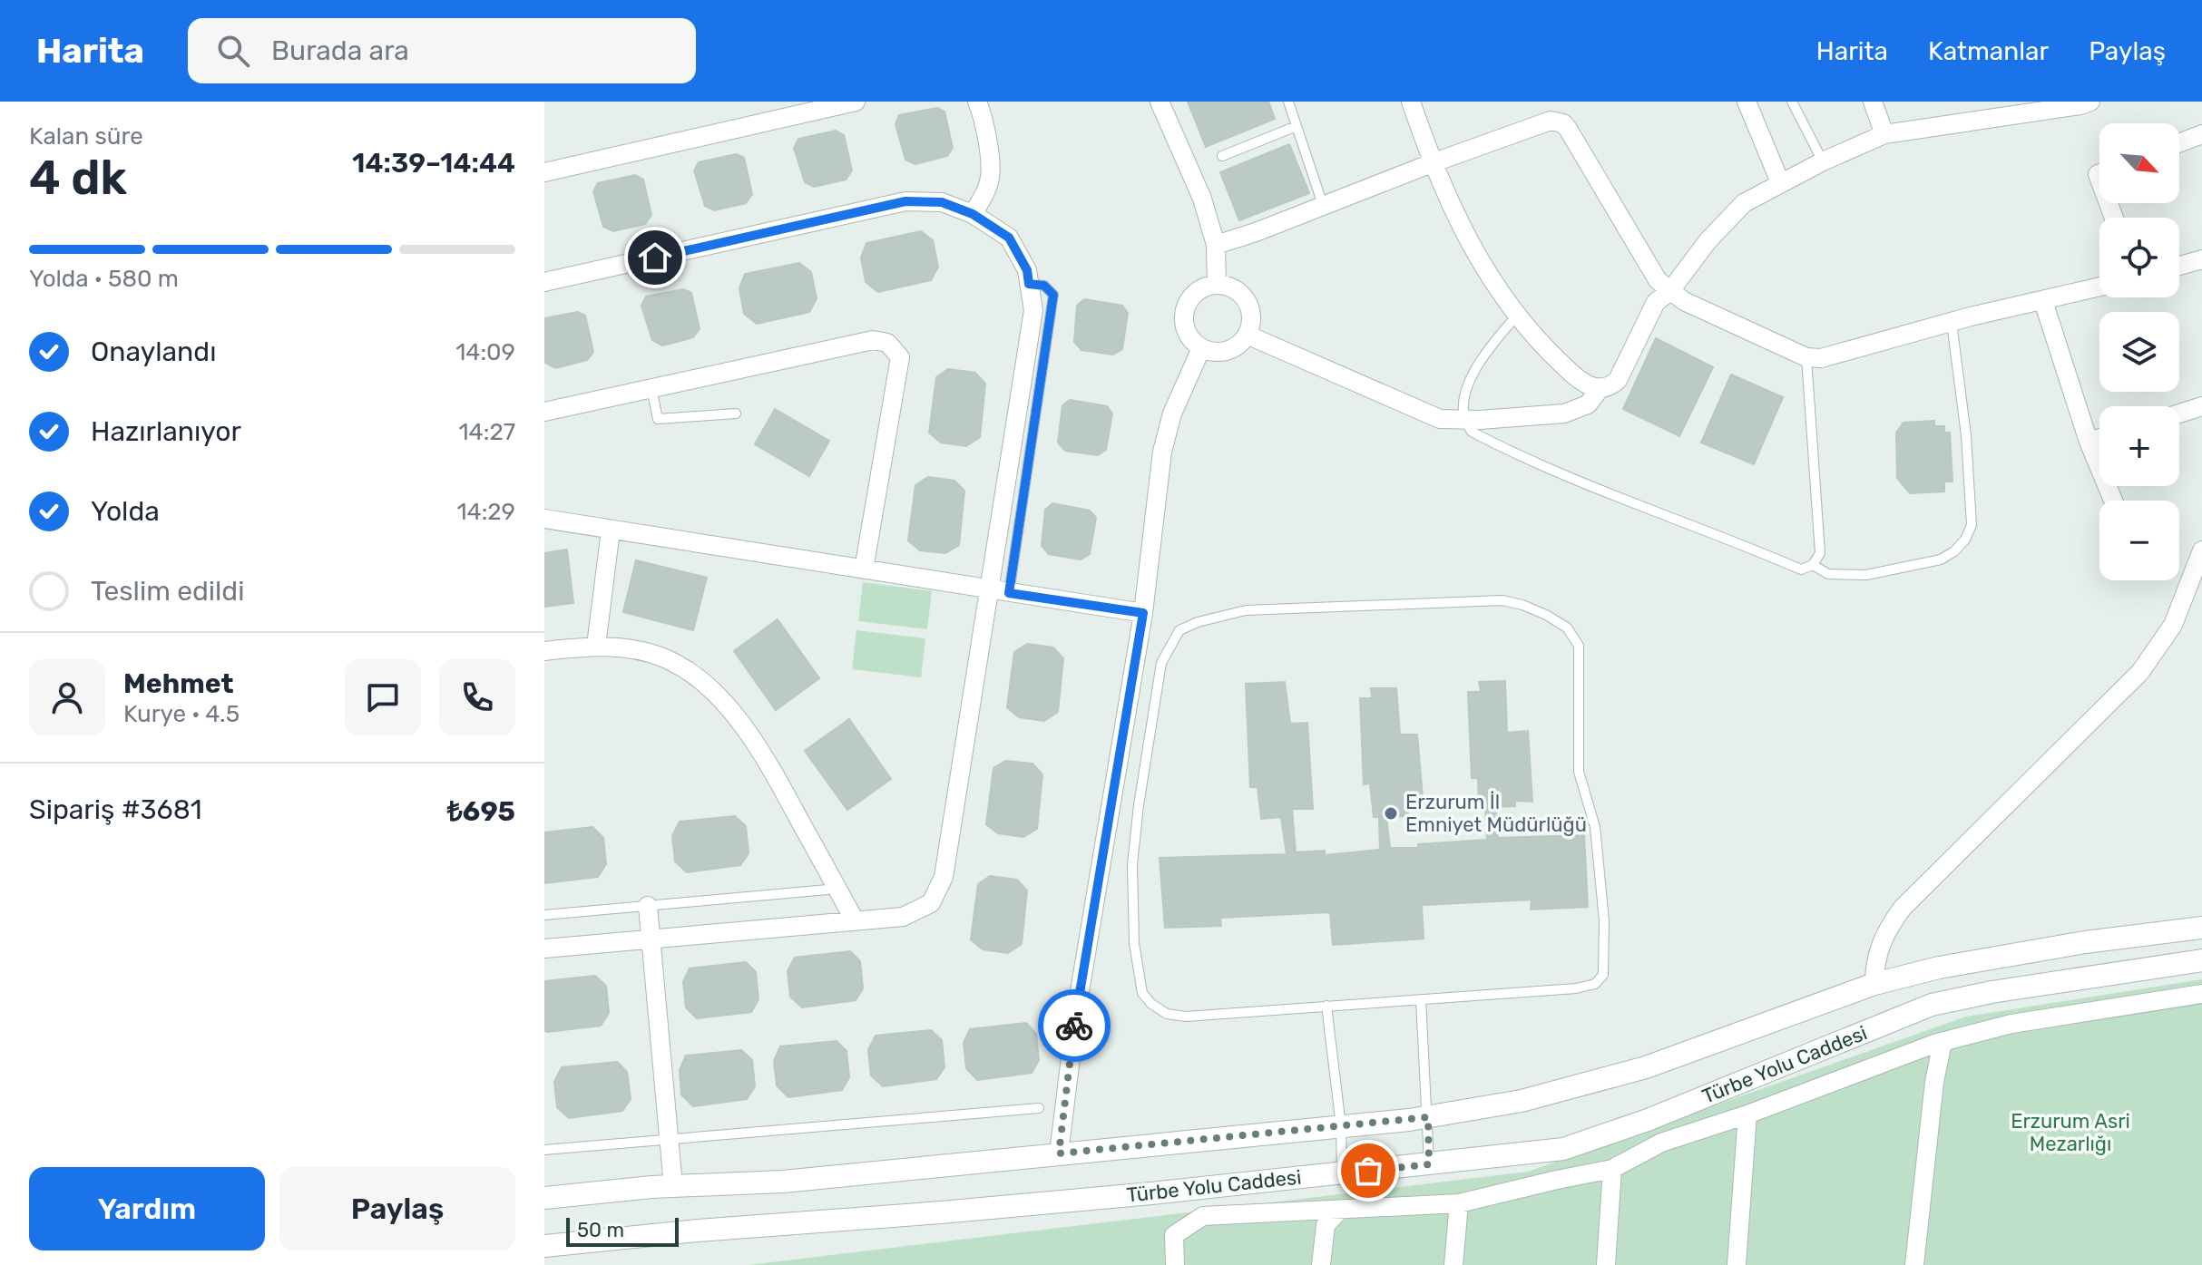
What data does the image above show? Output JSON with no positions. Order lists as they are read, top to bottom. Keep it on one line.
{"streets":{"street":["Türbe Yolu Caddesi"]},"parks":["Erzurum Asri Mezarlığı"],"places":["Erzurum İl Emniyet Müdürlüğü"],"scale_bar":"50 m","north":"bottom right","page":{"header":"Harita","search":"Burada ara","nav":["Harita","Katmanlar","Paylaş"],"heading":["4 dk","Kalan süre","14:39–14:44"],"panel":["Mehmet","Kurye · 4.5","Sipariş #3681","₺695"],"map_buttons":["+","−"],"bar":"Yolda · 580 m","list":[["Onaylandı","14:09"],["Hazırlanıyor","14:27"],["Yolda","14:29"],"Teslim edildi"],"buttons":["Yardım","Paylaş"],"scale":"50 m"}}
